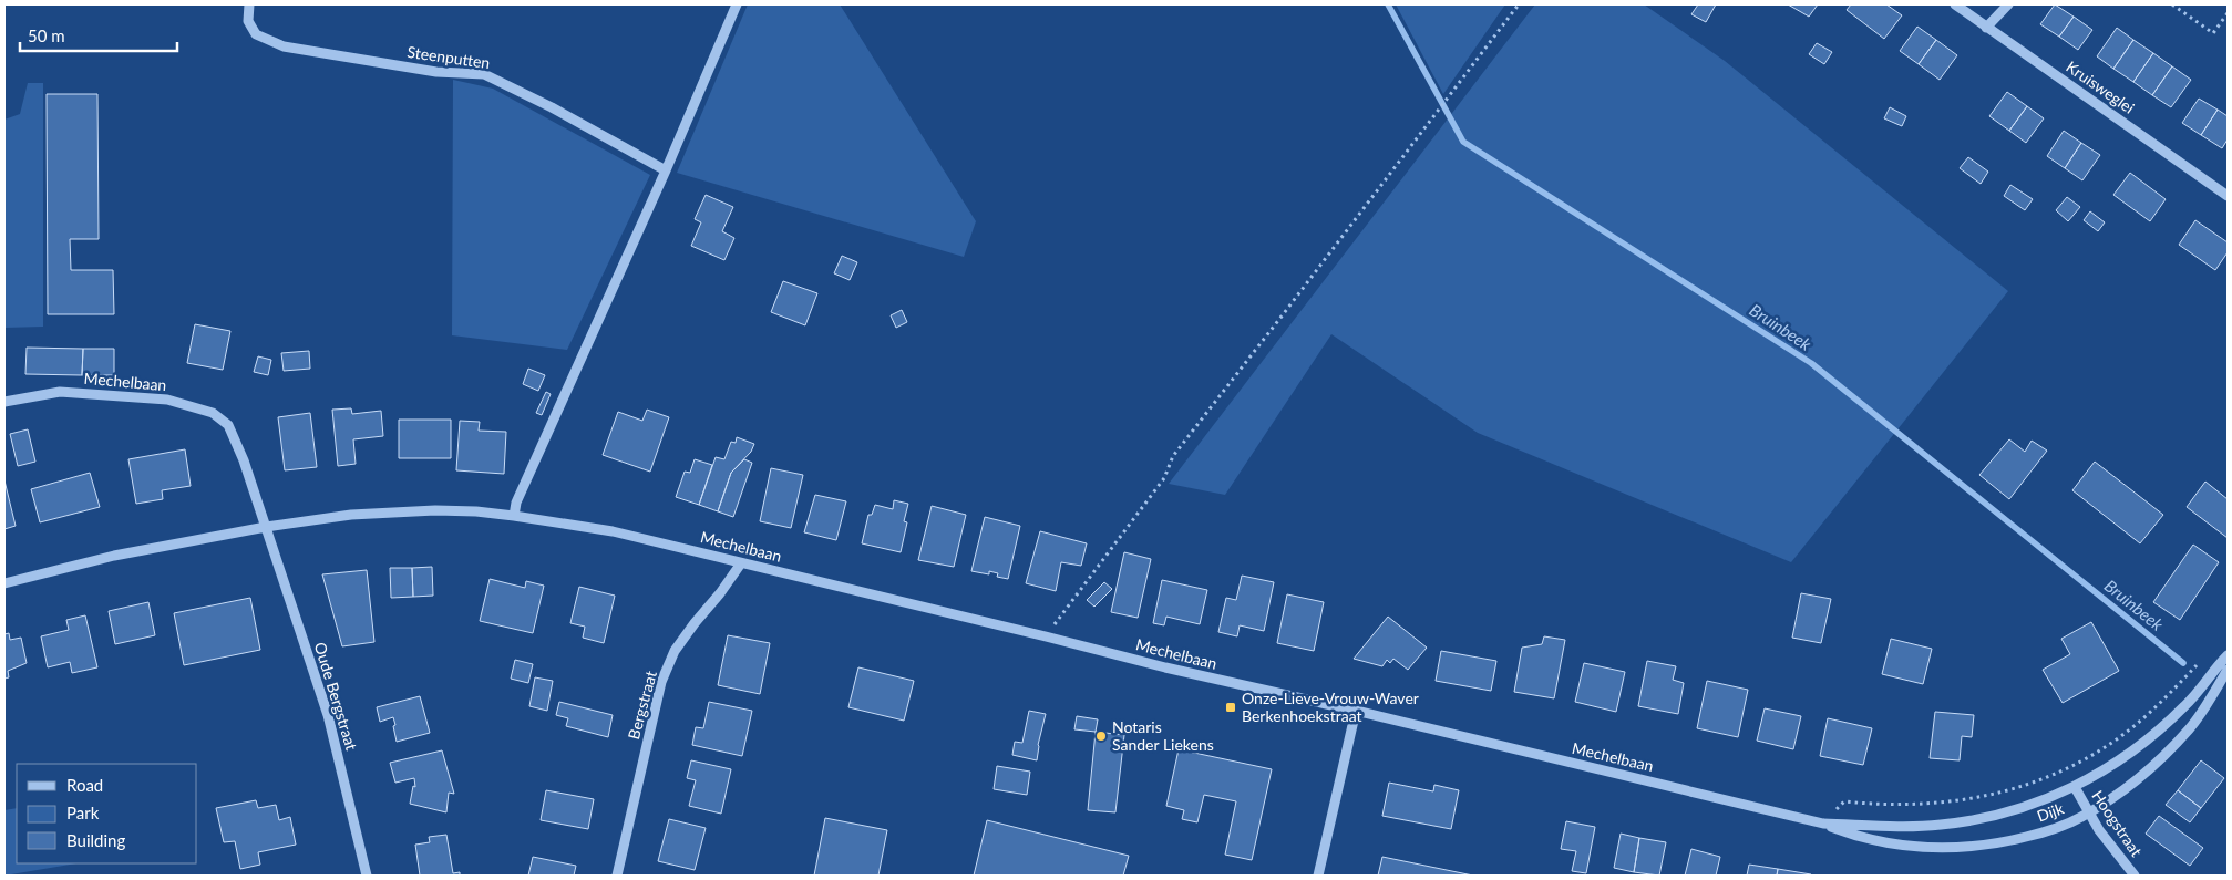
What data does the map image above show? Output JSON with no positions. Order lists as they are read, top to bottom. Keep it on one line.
{"streets":{"street":["Steenputten","Kruisweglei","Mechelbaan","Oude Bergstraat","Bergstraat","Dijk","Hoogstraat"]},"crossings":[["Mechelbaan","Oude Bergstraat"],["Mechelbaan","Bergstraat"],["Mechelbaan","Dijk"],["Mechelbaan","Hoogstraat"],["Dijk","Hoogstraat"]],"water":["Bruinbeek"],"places":{"transit":["Onze-Lieve-Vrouw-Waver Berkenhoekstraat"],"other":["Notaris Sander Liekens"]},"legend":["Road","Park","Building"],"scale_bar":"50 m"}
